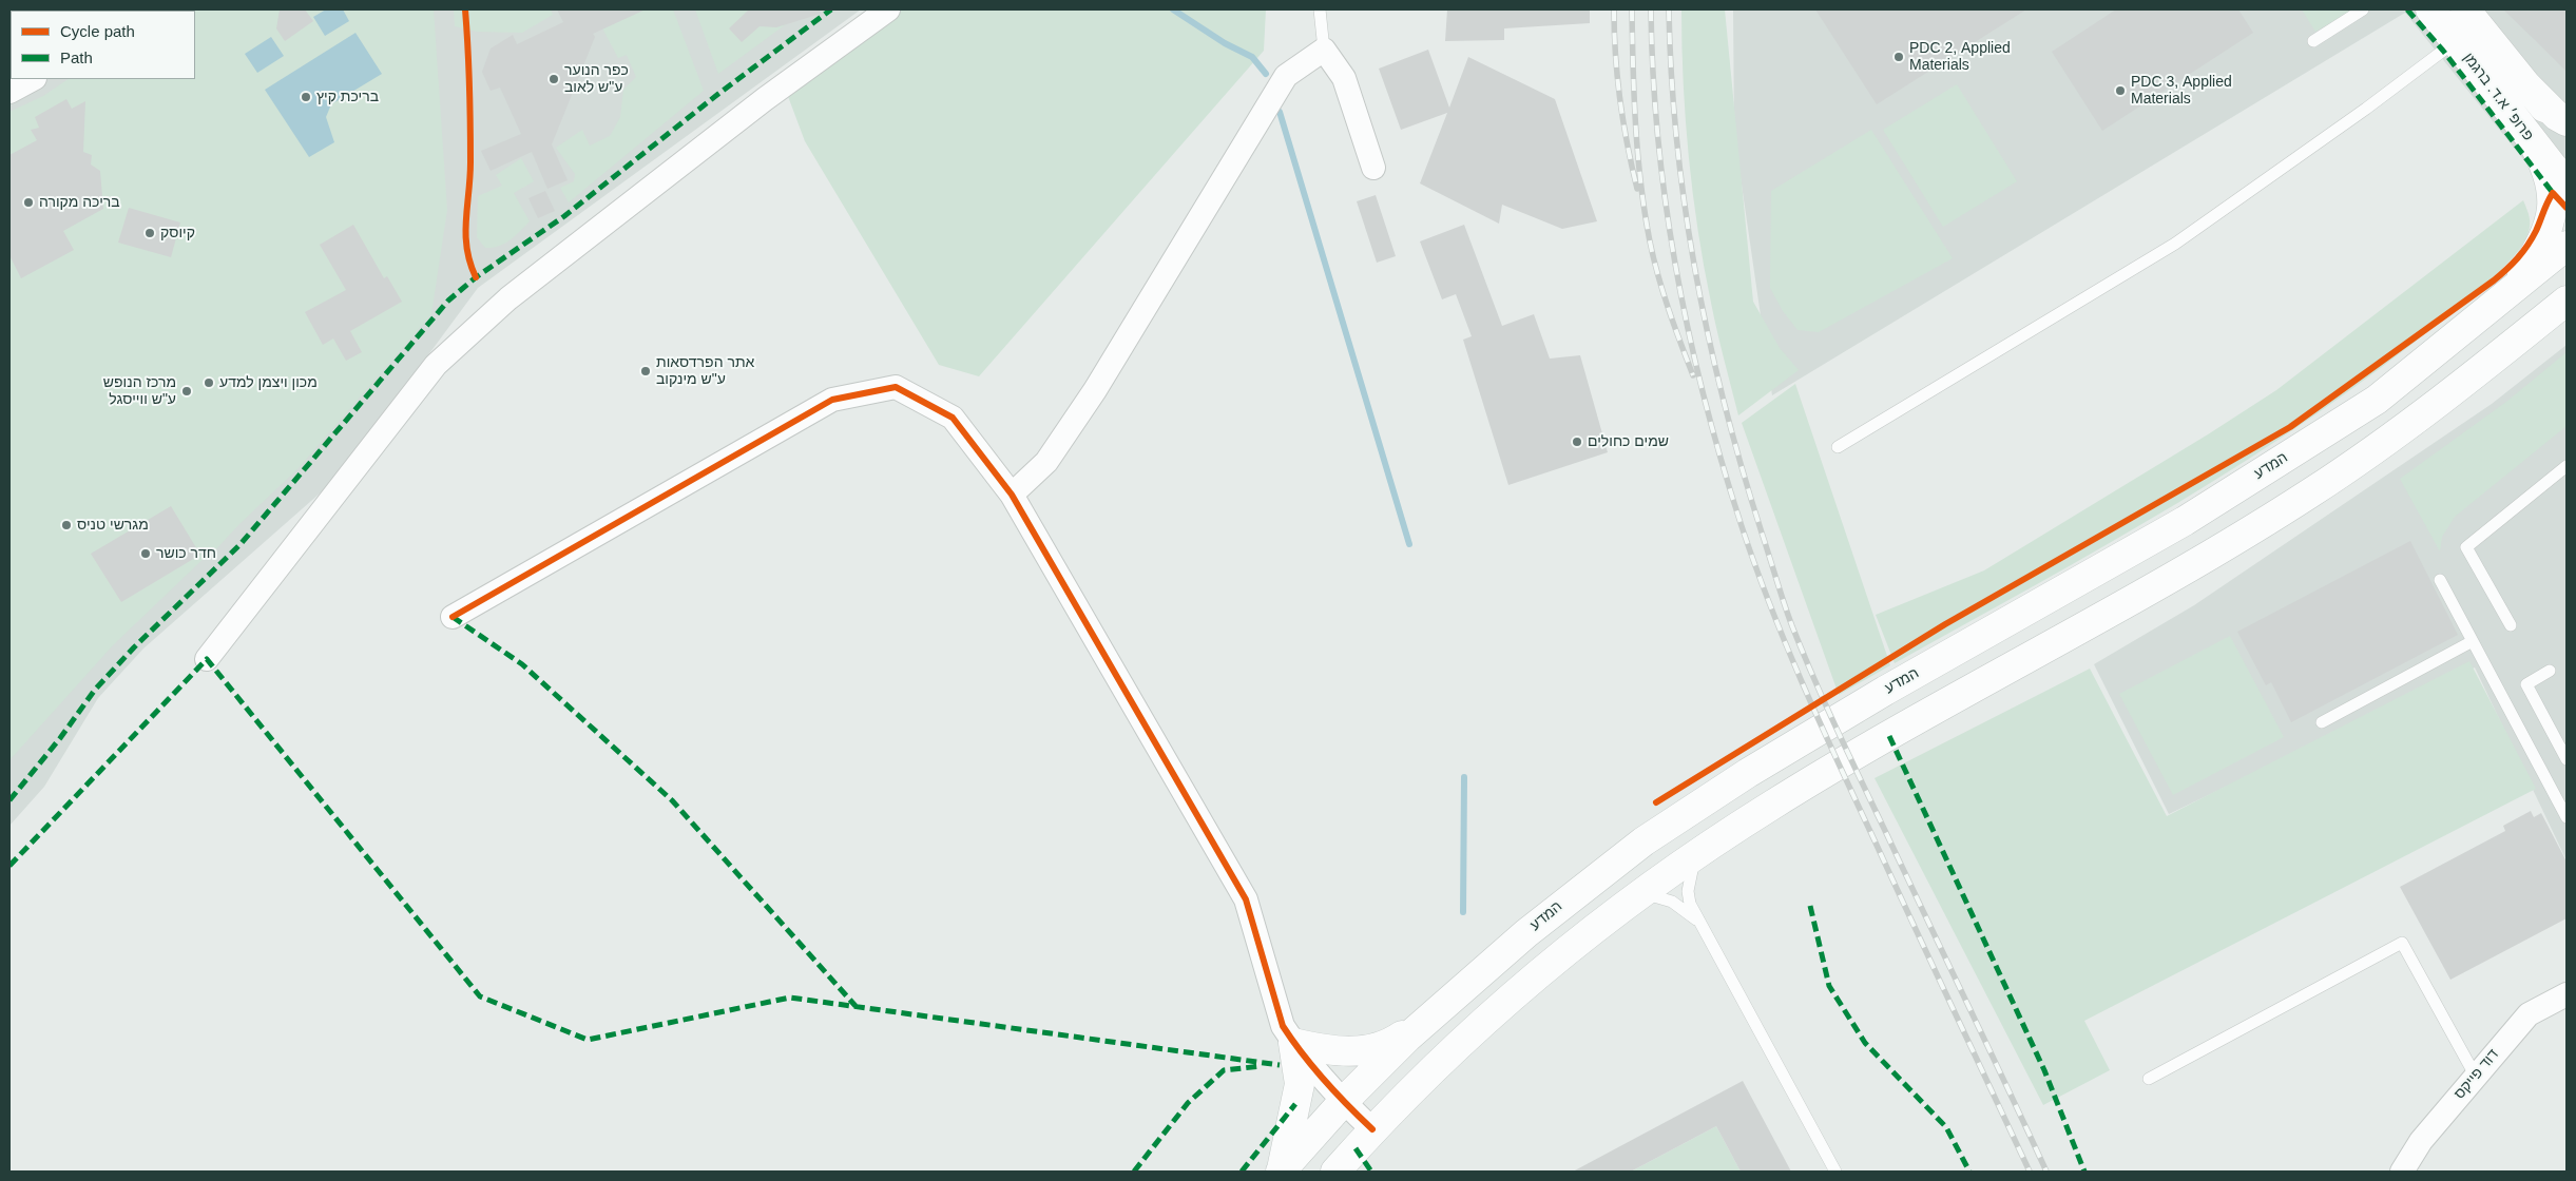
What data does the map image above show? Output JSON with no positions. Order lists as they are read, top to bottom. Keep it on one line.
{"streets":{"main road":["פרופ׳ א.ד. ברגמן","המדע"],"street":["דוד פייקס"]},"places":["PDC 2, Applied Materials","כפר הנוער ע\"ש לאוב","PDC 3, Applied Materials","בריכת קיץ","בריכה מקורה","קיוסק","אתר הפרדסאות ע\"ש מינקוב","מכון ויצמן למדע","מרכז הנופש ע\"ש ווייסגל","שמים כחולים","מגרשי טניס","חדר כושר"],"legend":["Cycle path","Path"]}
